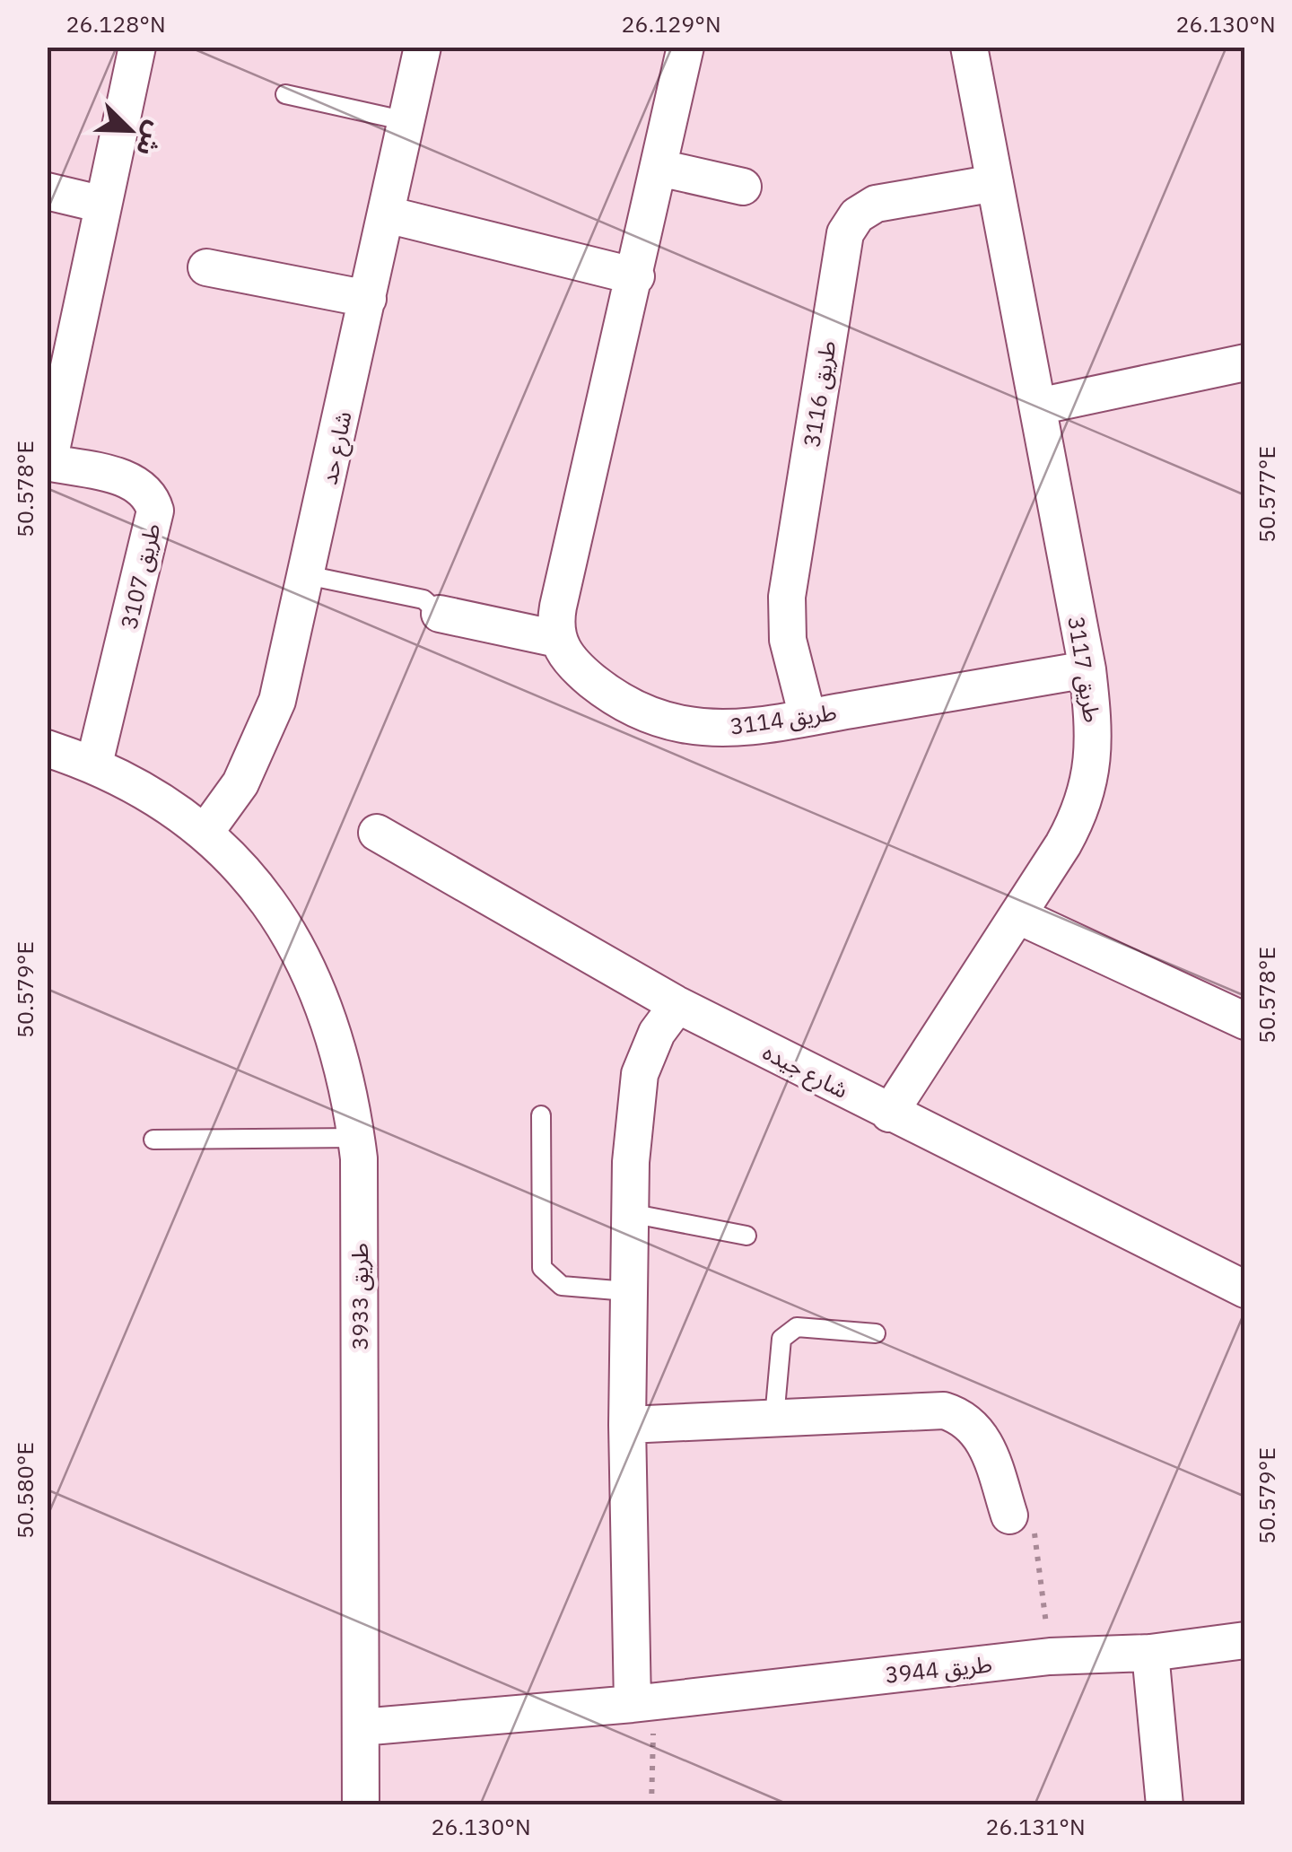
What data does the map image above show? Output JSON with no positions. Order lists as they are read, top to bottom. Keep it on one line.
{"streets":{"street":["طريق 3116","شارع حد","طريق 3107","طريق 3117","طريق 3114","شارع جيده","طريق 3933","طريق 3944"]},"crossings":[["طريق 3116","طريق 3117"],["طريق 3116","طريق 3114"],["شارع حد","طريق 3933"],["طريق 3107","طريق 3933"],["طريق 3117","طريق 3114"],["طريق 3117","شارع جيده"],["طريق 3933","طريق 3944"]],"north":"bottom right","coordinates":["26.128°N","26.129°N","26.130°N","50.578°E","50.577°E","50.579°E","50.580°E","26.131°N"]}
